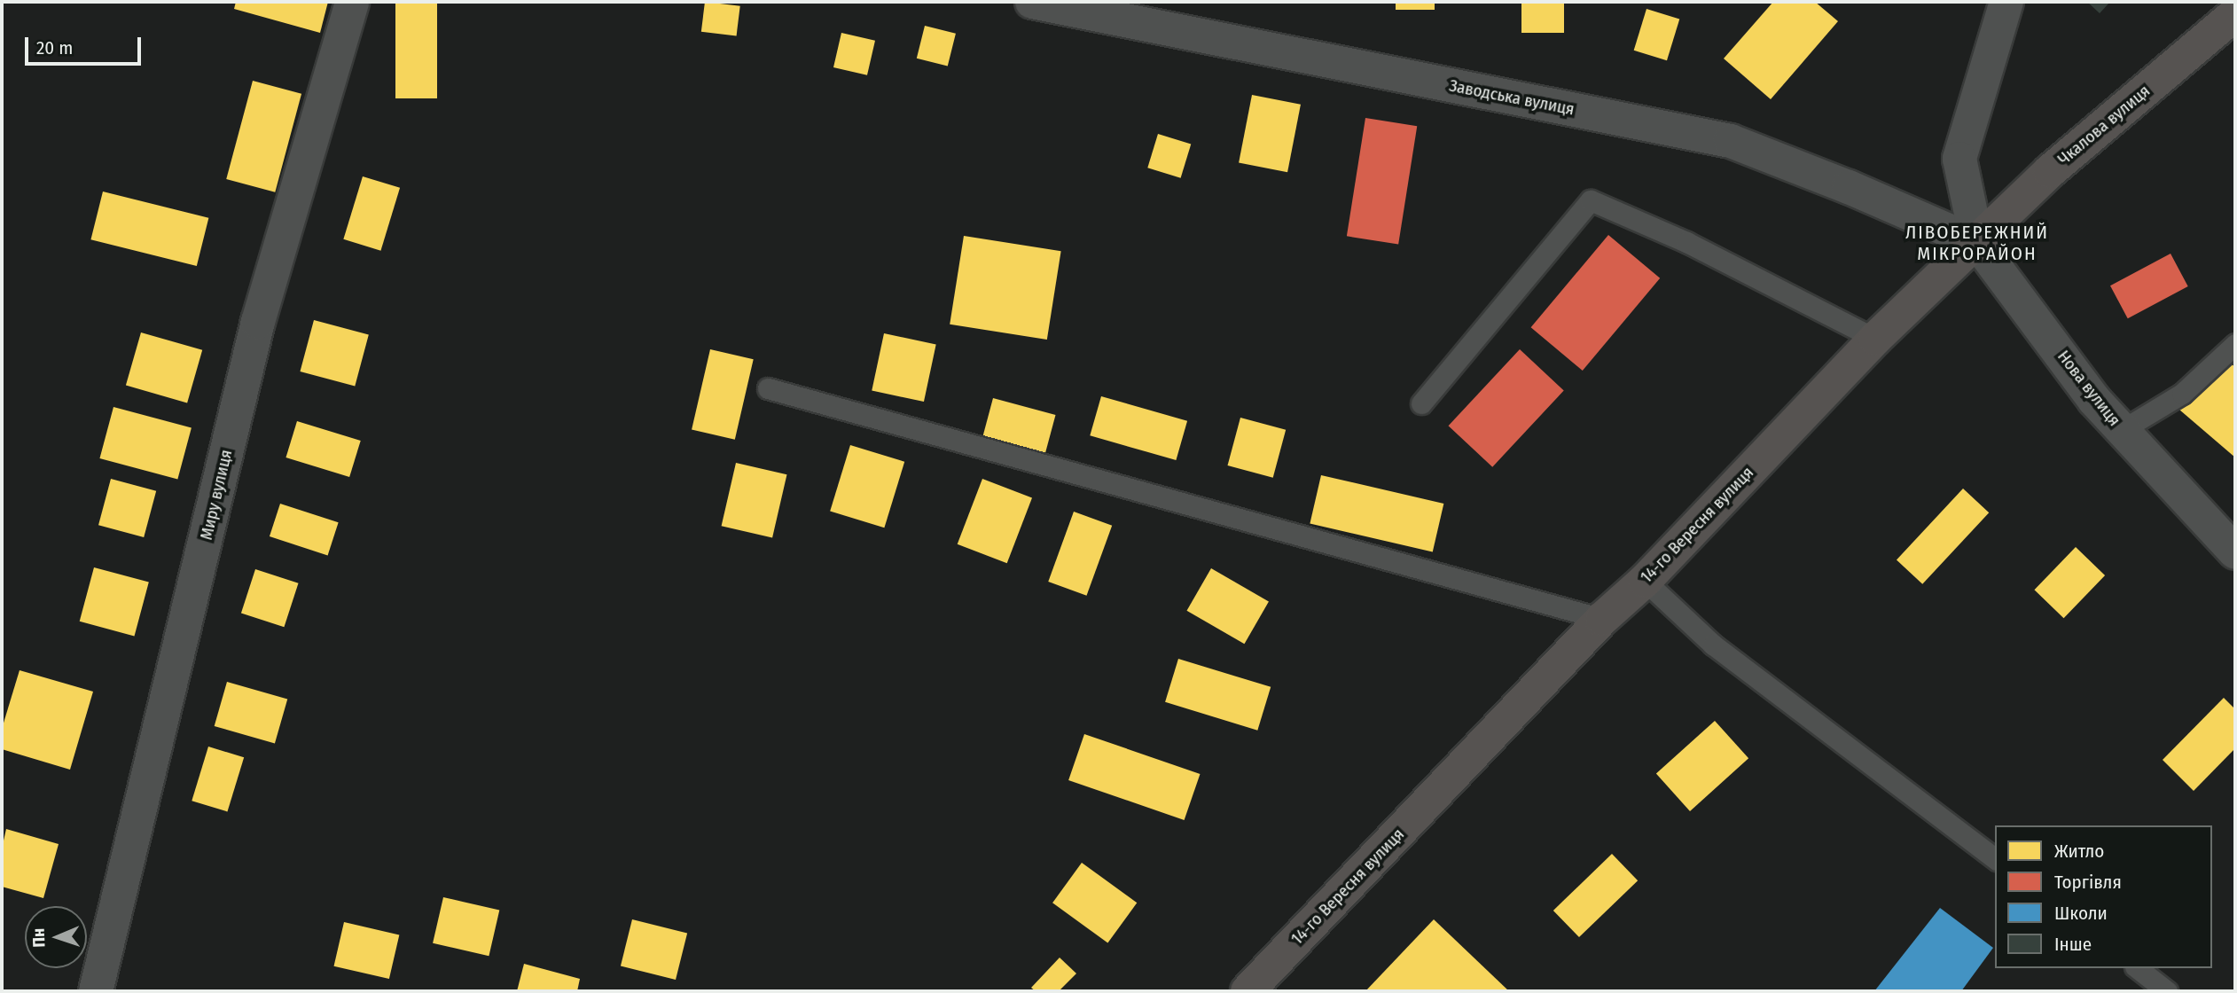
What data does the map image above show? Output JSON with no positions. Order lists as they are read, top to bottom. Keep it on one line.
{"streets":{"main road":["Чкалова вулиця","14-го Вересня вулиця"],"street":["Заводська вулиця","Нова вулиця","Миру вулиця"]},"crossings":[["Заводська вулиця","Чкалова вулиця"],["Заводська вулиця","Нова вулиця"],["Заводська вулиця","14-го Вересня вулиця"],["Чкалова вулиця","Нова вулиця"],["Чкалова вулиця","14-го Вересня вулиця"],["Нова вулиця","14-го Вересня вулиця"]],"districts":["ЛІВОБЕРЕЖНИЙ МІКРОРАЙОН"],"legend":["Житло","Торгівля","Школи","Інше"],"scale_bar":"20 m","north":"left"}
